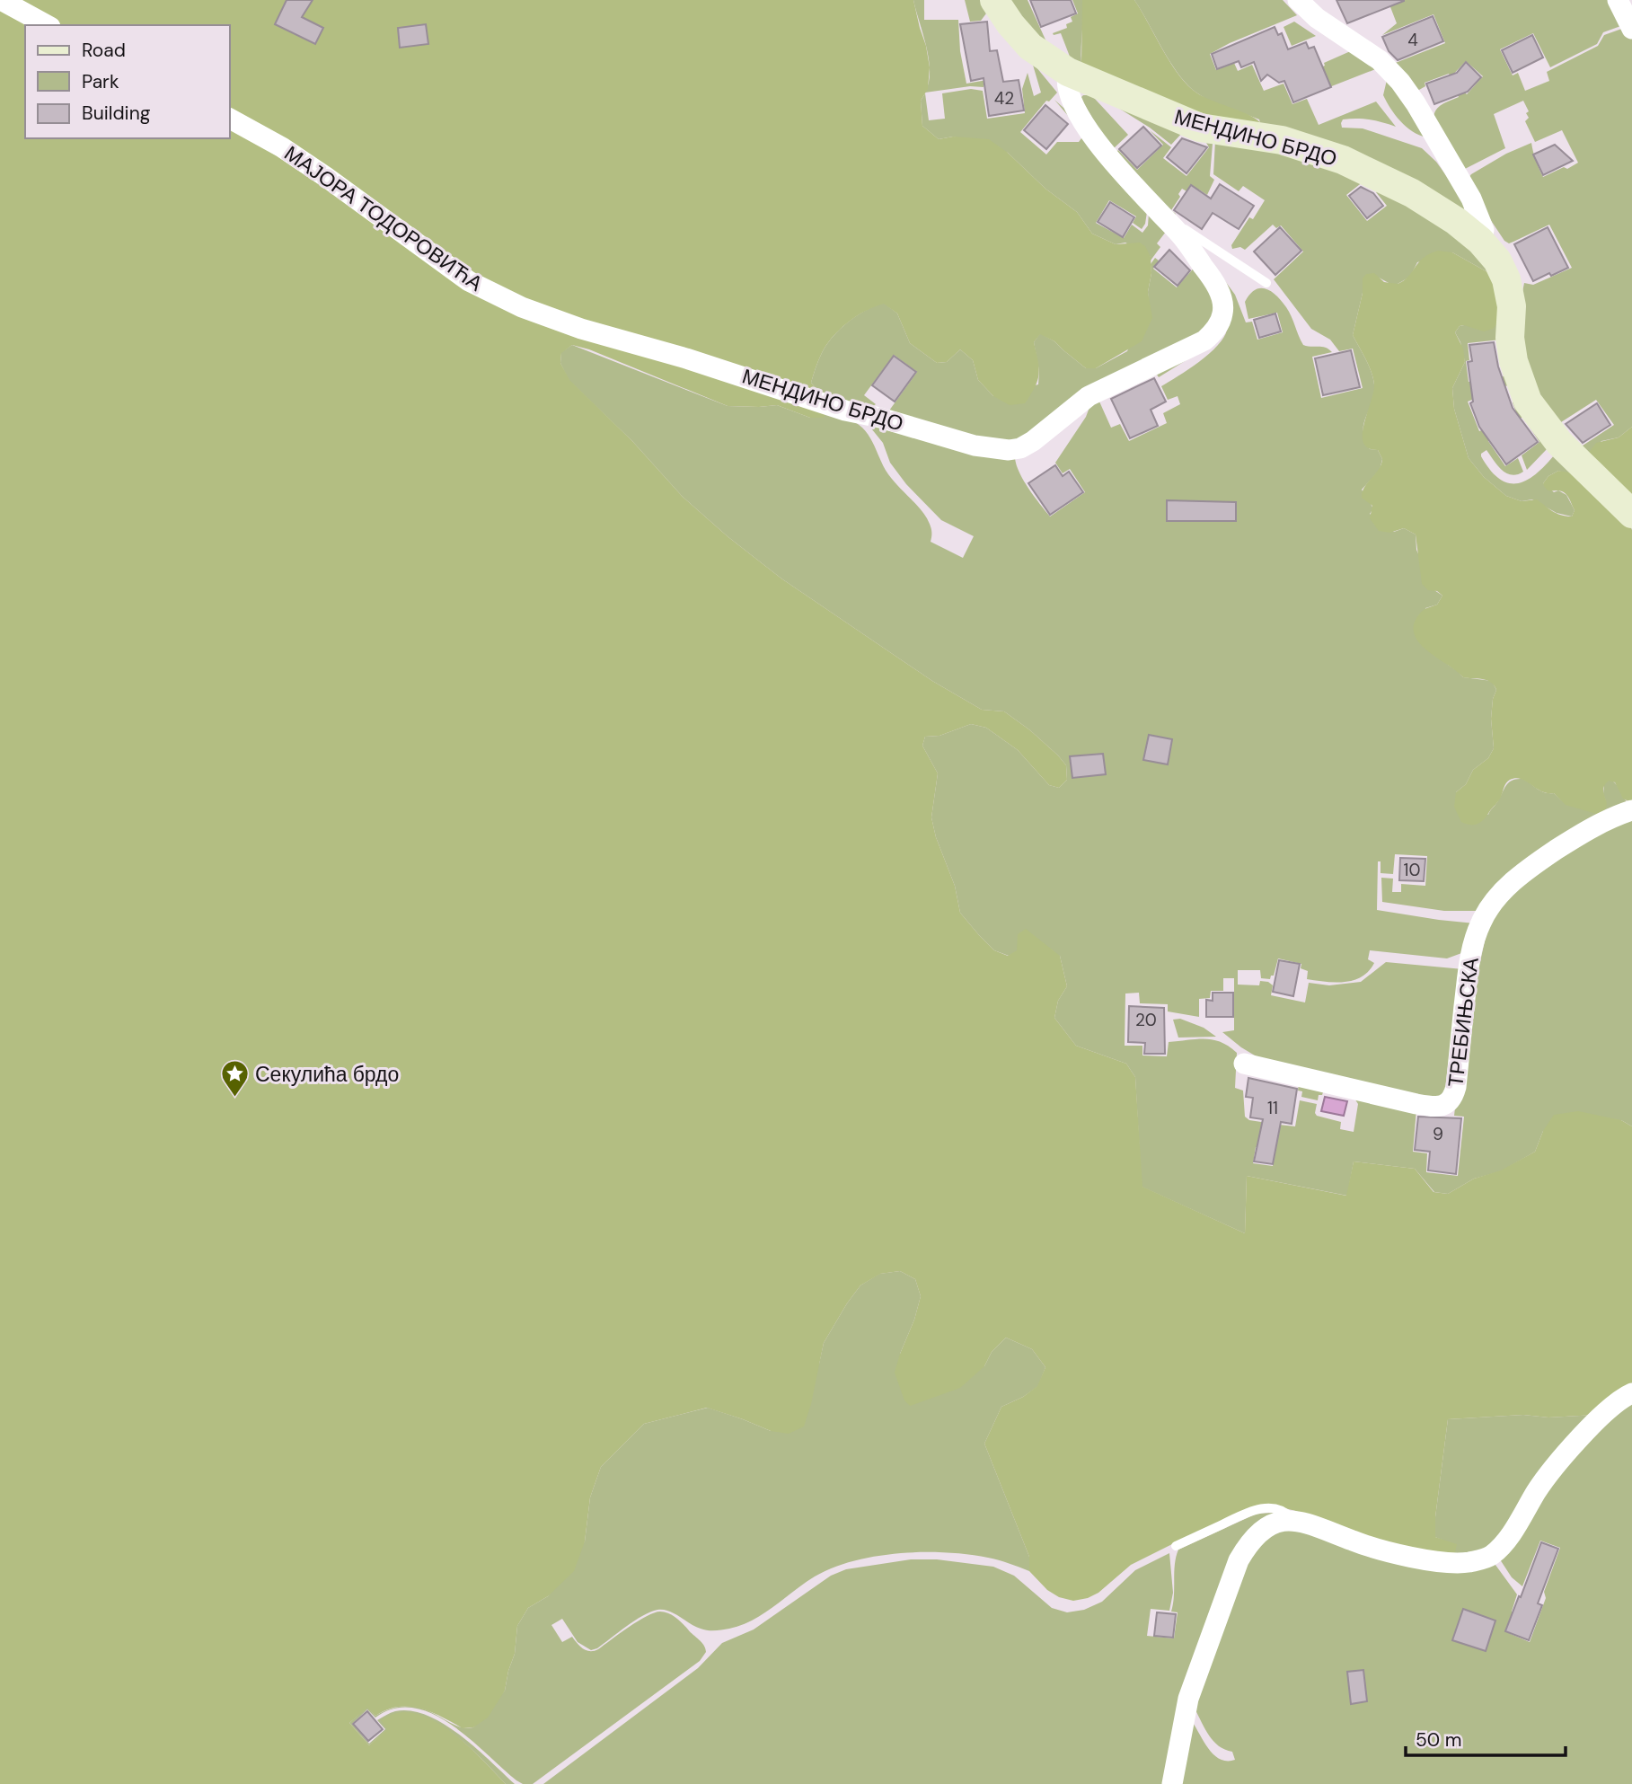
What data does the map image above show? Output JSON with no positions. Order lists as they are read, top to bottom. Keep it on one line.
{"streets":{"street":["МЕНДИНО БРДО","МАЈОРА ТОДОРОВИЋА","ТРЕБИЊСКА"]},"crossings":[["МЕНДИНО БРДО","МАЈОРА ТОДОРОВИЋА"]],"places":{"place":["Секулића брдо"]},"house_numbers":["4","42","10","20","11","9"],"legend":["Road","Park","Building"],"scale_bar":"50 m"}
